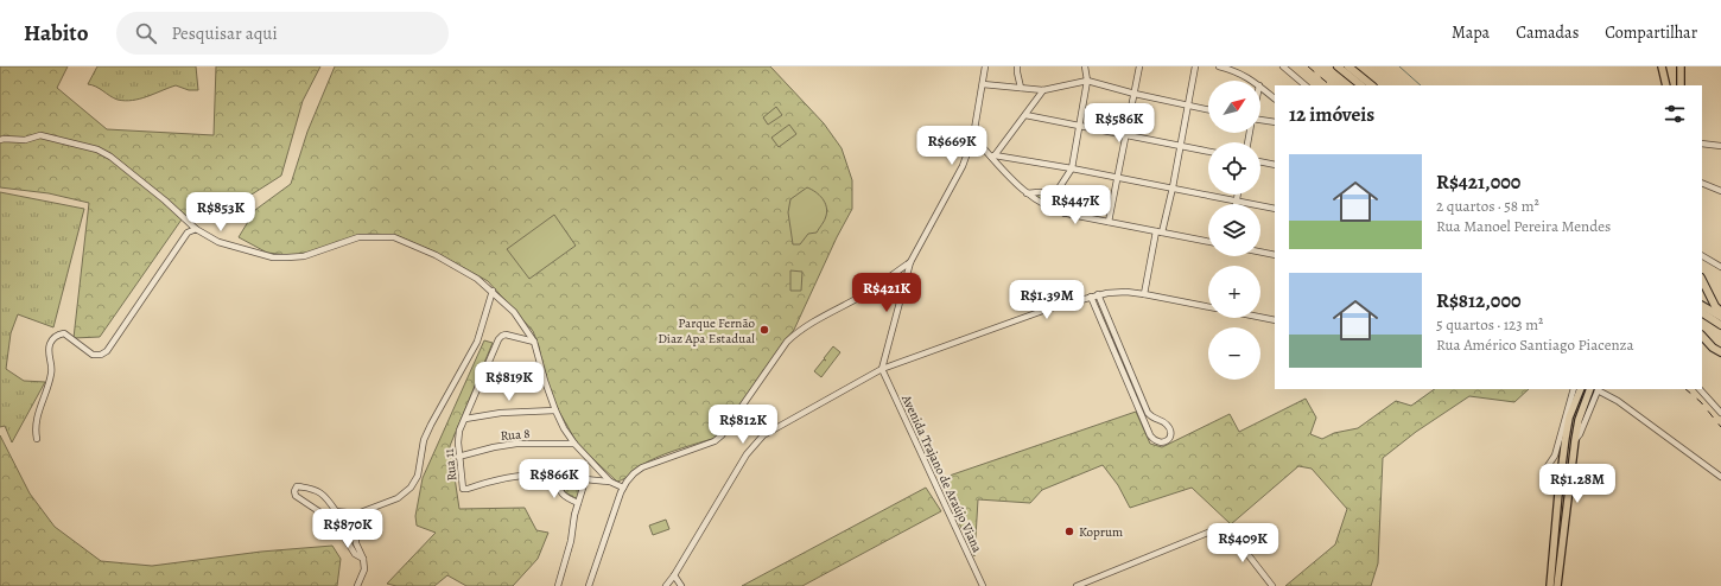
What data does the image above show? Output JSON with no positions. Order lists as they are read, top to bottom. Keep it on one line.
{"streets":{"street":["Rua 8","Rua 11","Avenida Trajano de Araújo Viana"]},"crossings":[["Rua 8","Rua 11"]],"places":["Parque Fernão Diaz Apa Estadual","Koprum"],"north":"top right","page":{"header":"Habito","search":"Pesquisar aqui","nav":["Mapa","Camadas","Compartilhar"],"map_buttons":["+","−"],"heading":"12 imóveis","price":["R$586K","R$669K","R$447K","R$853K","R$421K","R$1.39M","R$819K","R$812K","R$866K","R$1.28M","R$870K","R$409K"],"list":[{"name":"R$421,000","note":"2 quartos · 58 m² · Rua Manoel Pereira Mendes"},{"name":"R$812,000","note":"5 quartos · 123 m² · Rua Américo Santiago Piacenza"}]}}
